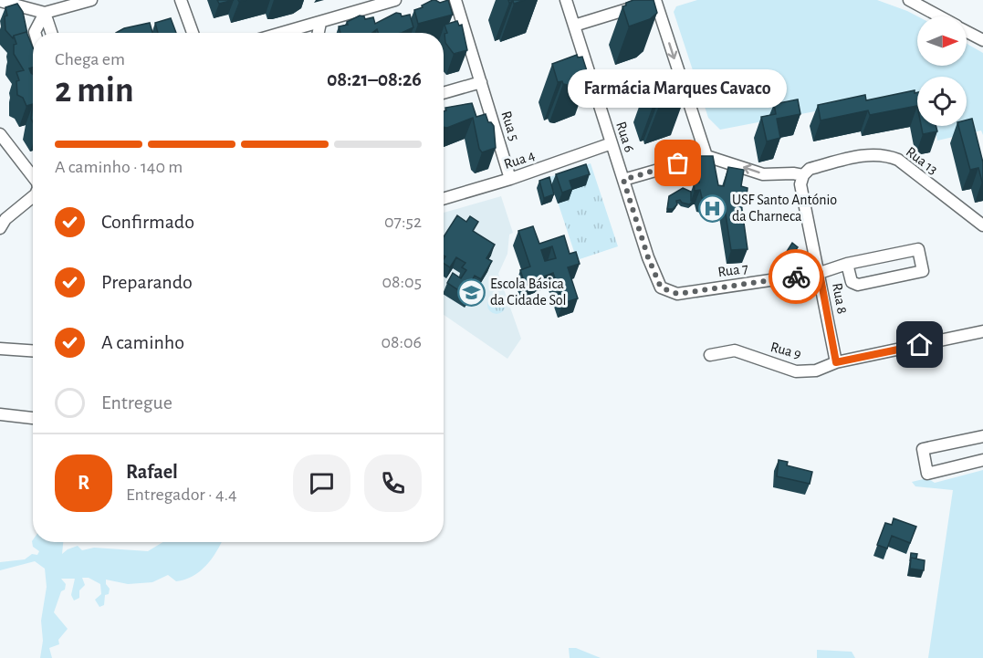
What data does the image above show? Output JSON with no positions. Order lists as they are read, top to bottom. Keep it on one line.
{"streets":{"street":["Rua 5","Rua 6","Rua 4","Rua 13","Rua 7","Rua 8","Rua 9"]},"crossings":[["Rua 5","Rua 4"],["Rua 6","Rua 4"],["Rua 6","Rua 7"],["Rua 13","Rua 8"],["Rua 7","Rua 8"],["Rua 8","Rua 9"]],"places":{"other":["Farmácia Marques Cavaco"],"hospital":["USF Santo António da Charneca"],"school or university":["Escola Básica da Cidade Sol"]},"north":"right","page":{"heading":["2 min","Chega em","08:21–08:26"],"panel":["Rafael","Entregador · 4.4"],"bubble":"Farmácia Marques Cavaco","bar":"A caminho · 140 m","list":[["Confirmado","07:52"],["Preparando","08:05"],["A caminho","08:06"],"Entregue"],"round":"R"}}
